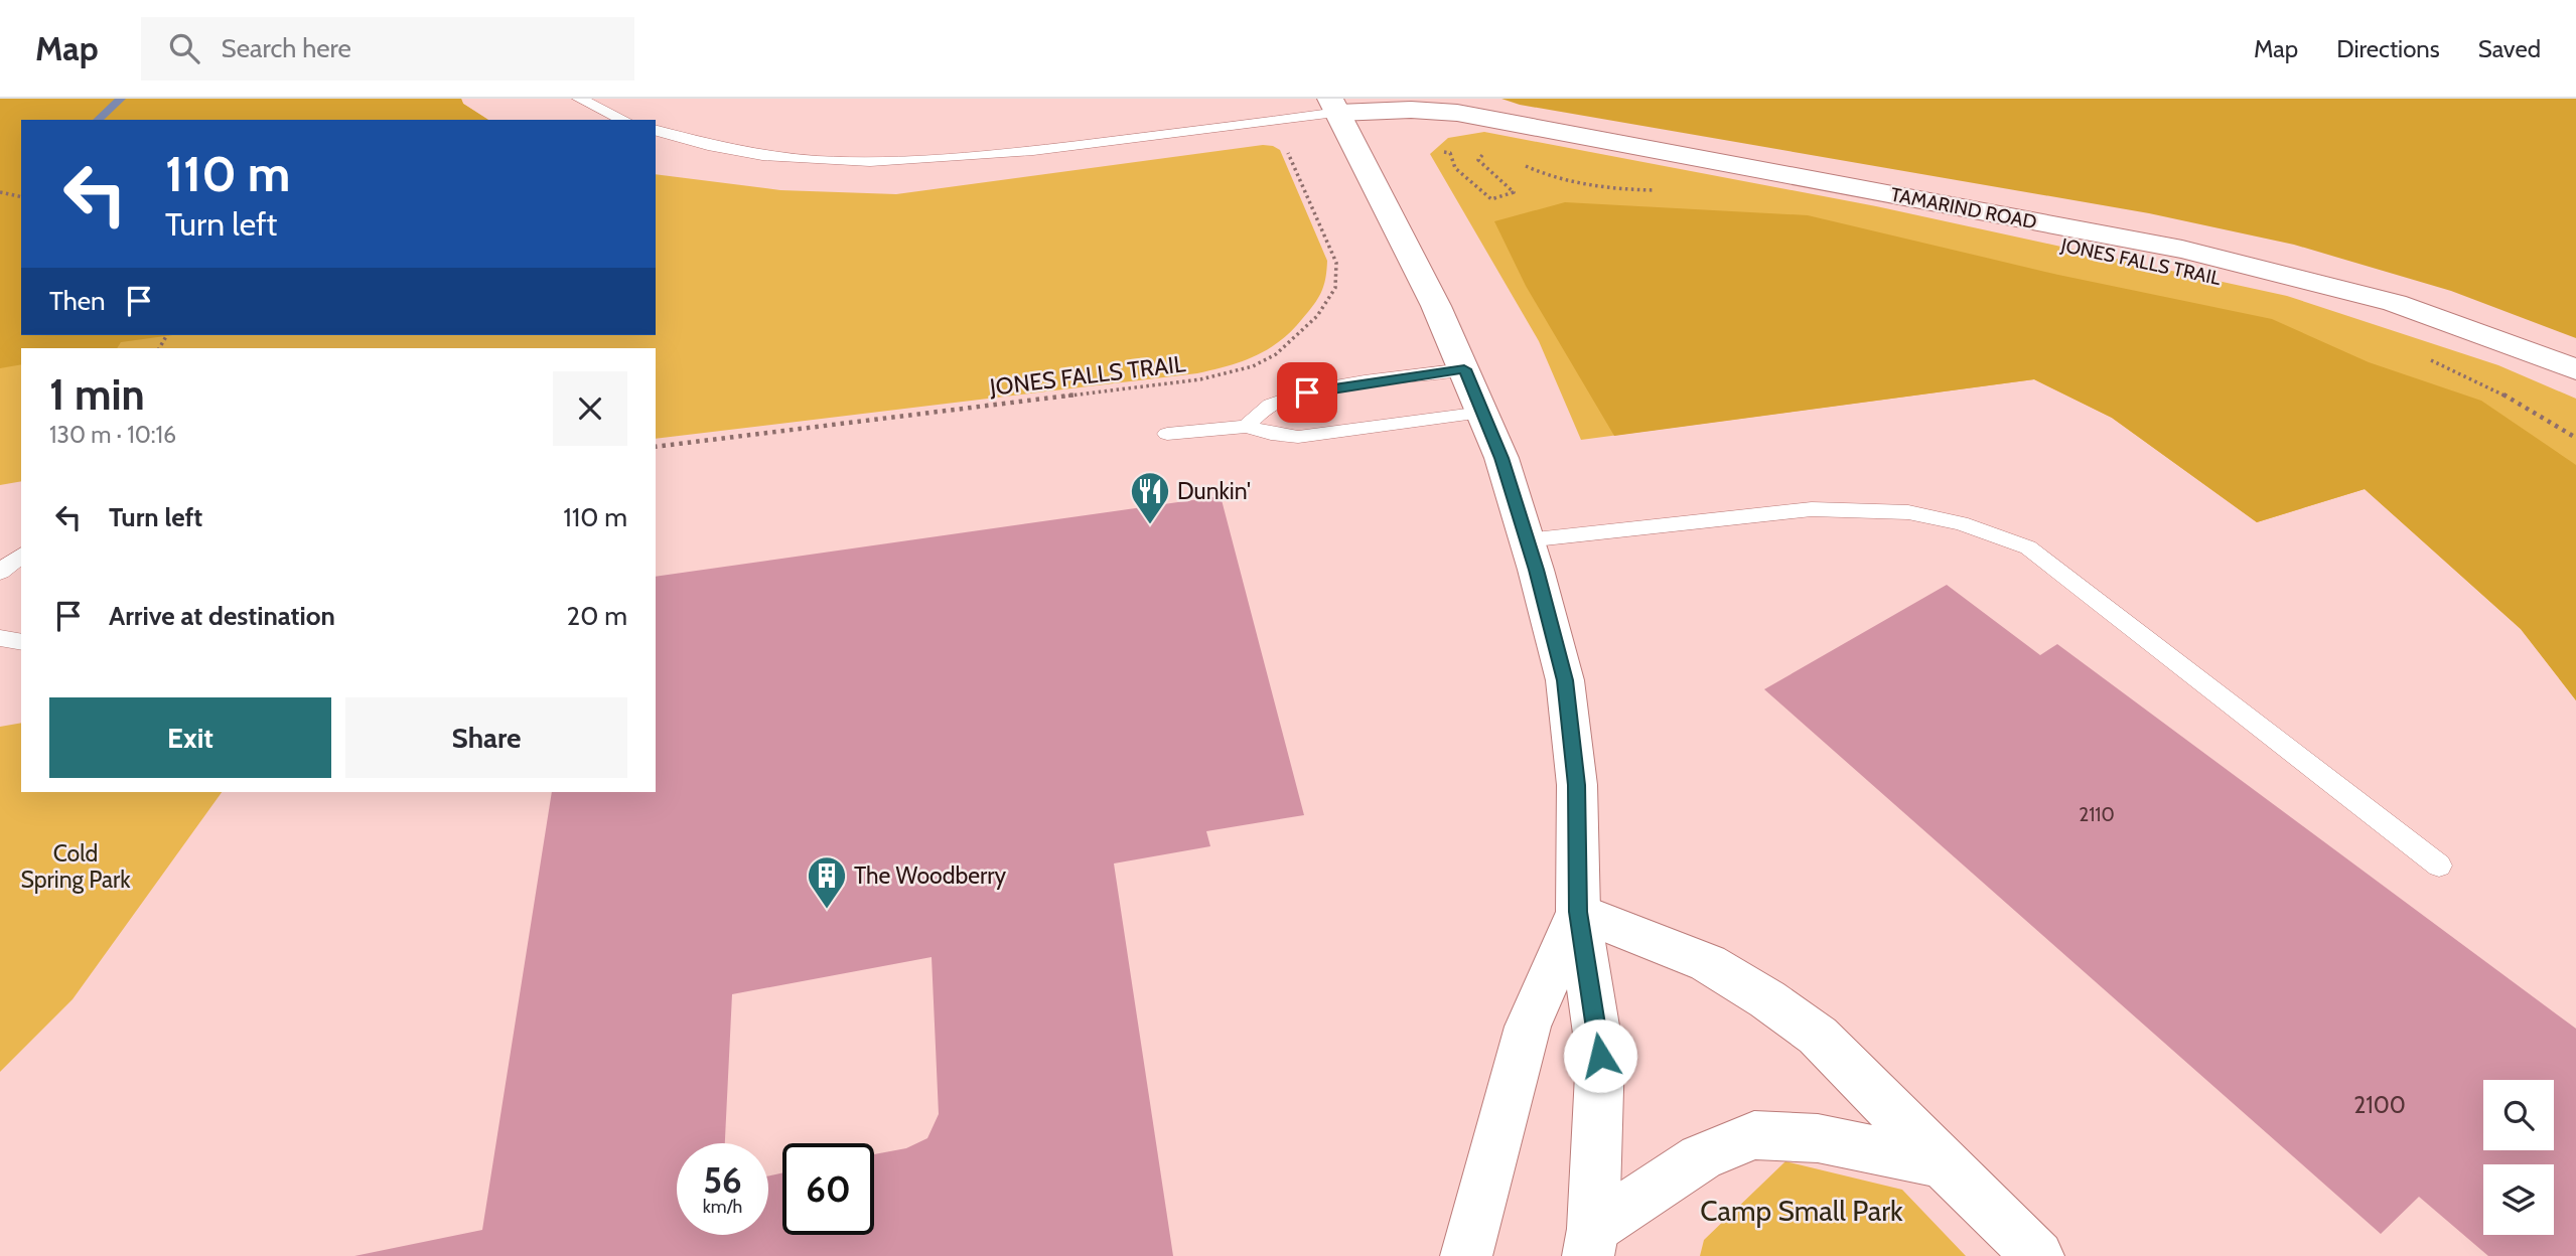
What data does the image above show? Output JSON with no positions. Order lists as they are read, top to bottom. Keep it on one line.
{"streets":{"street":["TAMARIND ROAD"],"path":["JONES FALLS TRAIL"]},"parks":["Cold Spring Park","Camp Small Park"],"places":{"restaurant":["Dunkin'"],"building":["The Woodberry"]},"house_numbers":["2110","2100"],"page":{"header":"Map","search":"Search here","nav":["Map","Directions","Saved"],"turn":["110 m","Turn left"],"then":"Then","heading":["1 min","130 m · 10:16"],"list":[{"name":"Turn left","value":"110 m"},{"name":"Arrive at destination","value":"20 m"}],"buttons":["Exit","Share"],"speed":"56 km/h","limit":"60"}}
